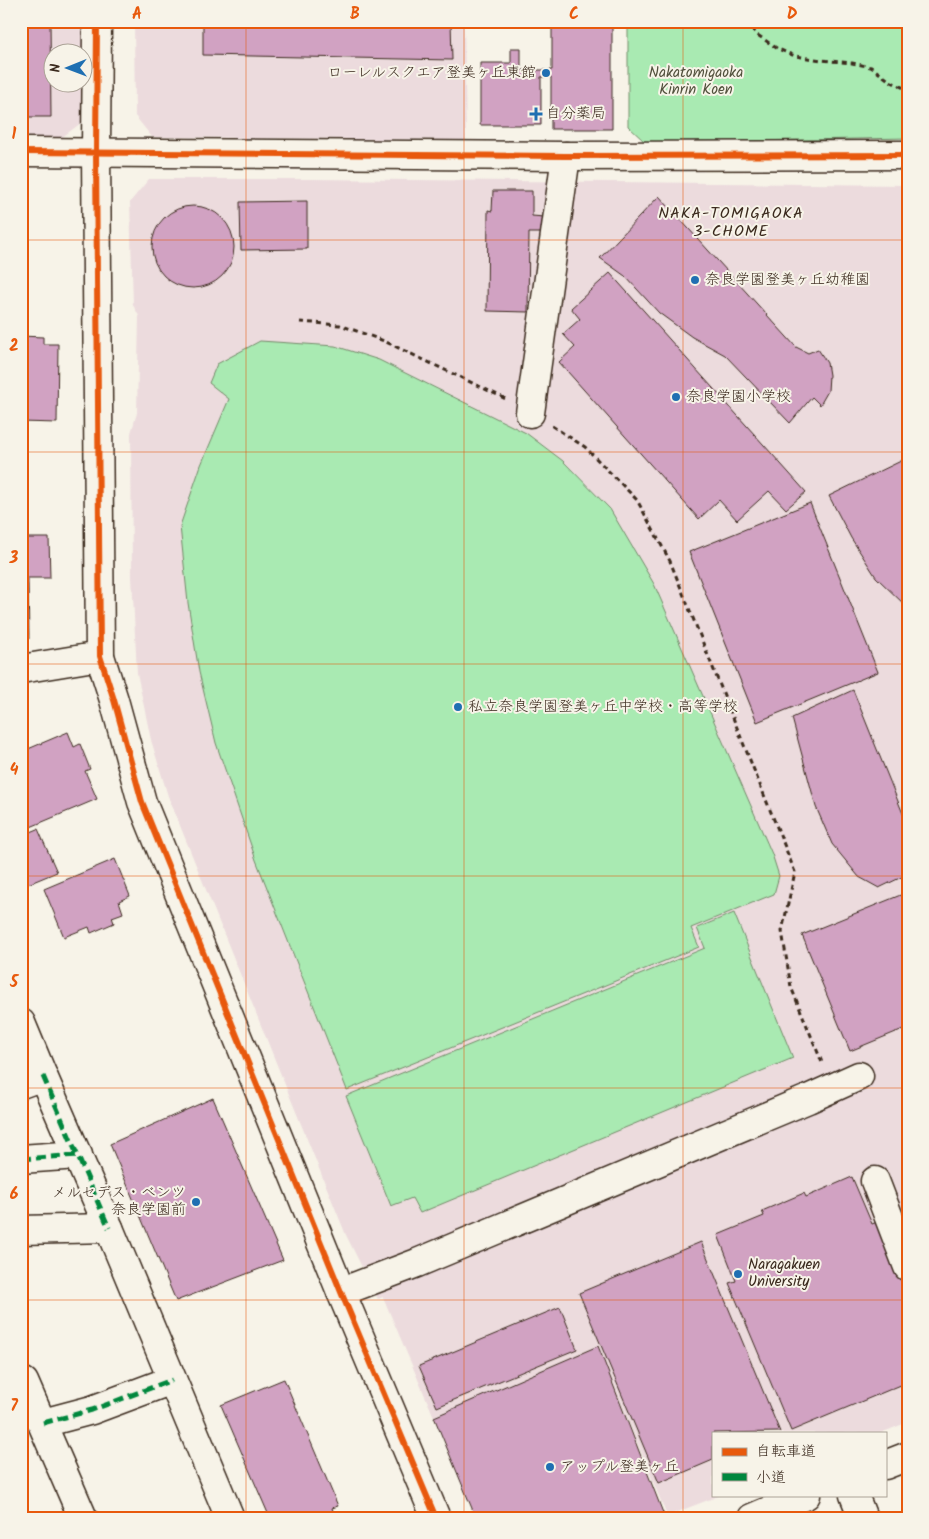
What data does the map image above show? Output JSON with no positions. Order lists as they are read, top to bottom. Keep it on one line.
{"districts":["NAKA-TOMIGAOKA 3-CHOME"],"parks":["Nakatomigaoka Kinrin Koen"],"places":{"other":["ローレルスクエア登美ヶ丘東館","奈良学園登美ヶ丘幼稚園","奈良学園小学校","私立奈良学園登美ヶ丘中学校・高等学校","メルセデス・ベンツ 奈良学園前","Naragakuen University","アップル登美ヶ丘"],"health":["自分薬局"]},"legend":["自転車道","小道"],"north":"left","grid":{"columns":["A","B","C","D"],"rows":["1","2","3","4","5","6","7"]}}
